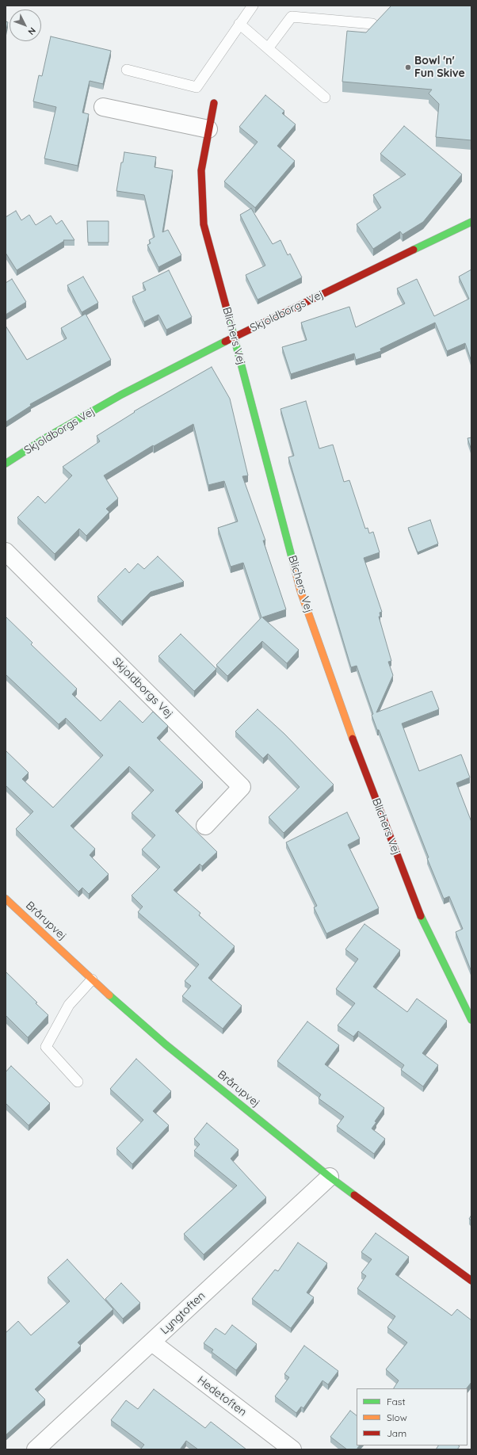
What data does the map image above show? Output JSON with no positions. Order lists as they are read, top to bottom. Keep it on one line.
{"streets":{"street":["Skjoldborgs Vej","Blichers Vej","Brårupvej","Lyngtoften","Hedetoften"]},"crossings":[["Skjoldborgs Vej","Blichers Vej"],["Brårupvej","Lyngtoften"],["Lyngtoften","Hedetoften"]],"places":["Bowl 'n' Fun Skive"],"legend":["Fast","Slow","Jam"],"north":"bottom right"}
